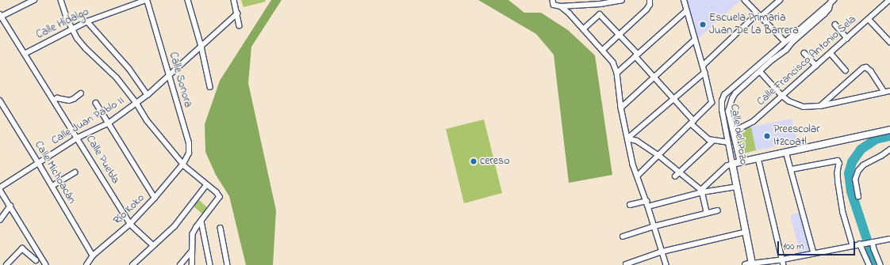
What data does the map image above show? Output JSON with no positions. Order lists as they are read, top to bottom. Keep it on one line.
{"streets":{"main road":["Calle del Pozo"],"street":["Calle Hidalgo","Calle Francisco Antonio Sela","Calle Sonora","Calle Juan Pablo II","Calle Puebla","Calle Michoacán","Río Koko"]},"crossings":[["Calle Hidalgo","Calle Sonora"],["Calle Hidalgo","Calle Puebla"],["Calle Sonora","Calle Juan Pablo II"],["Calle Sonora","Río Koko"],["Calle Juan Pablo II","Calle Puebla"],["Calle Juan Pablo II","Calle Michoacán"],["Calle Puebla","Río Koko"],["Calle Michoacán","Río Koko"]],"places":["Escuela Primaria Juan De La Barrera","Preescolar Itzcoatl","cereso"],"scale_bar":"100 m"}
